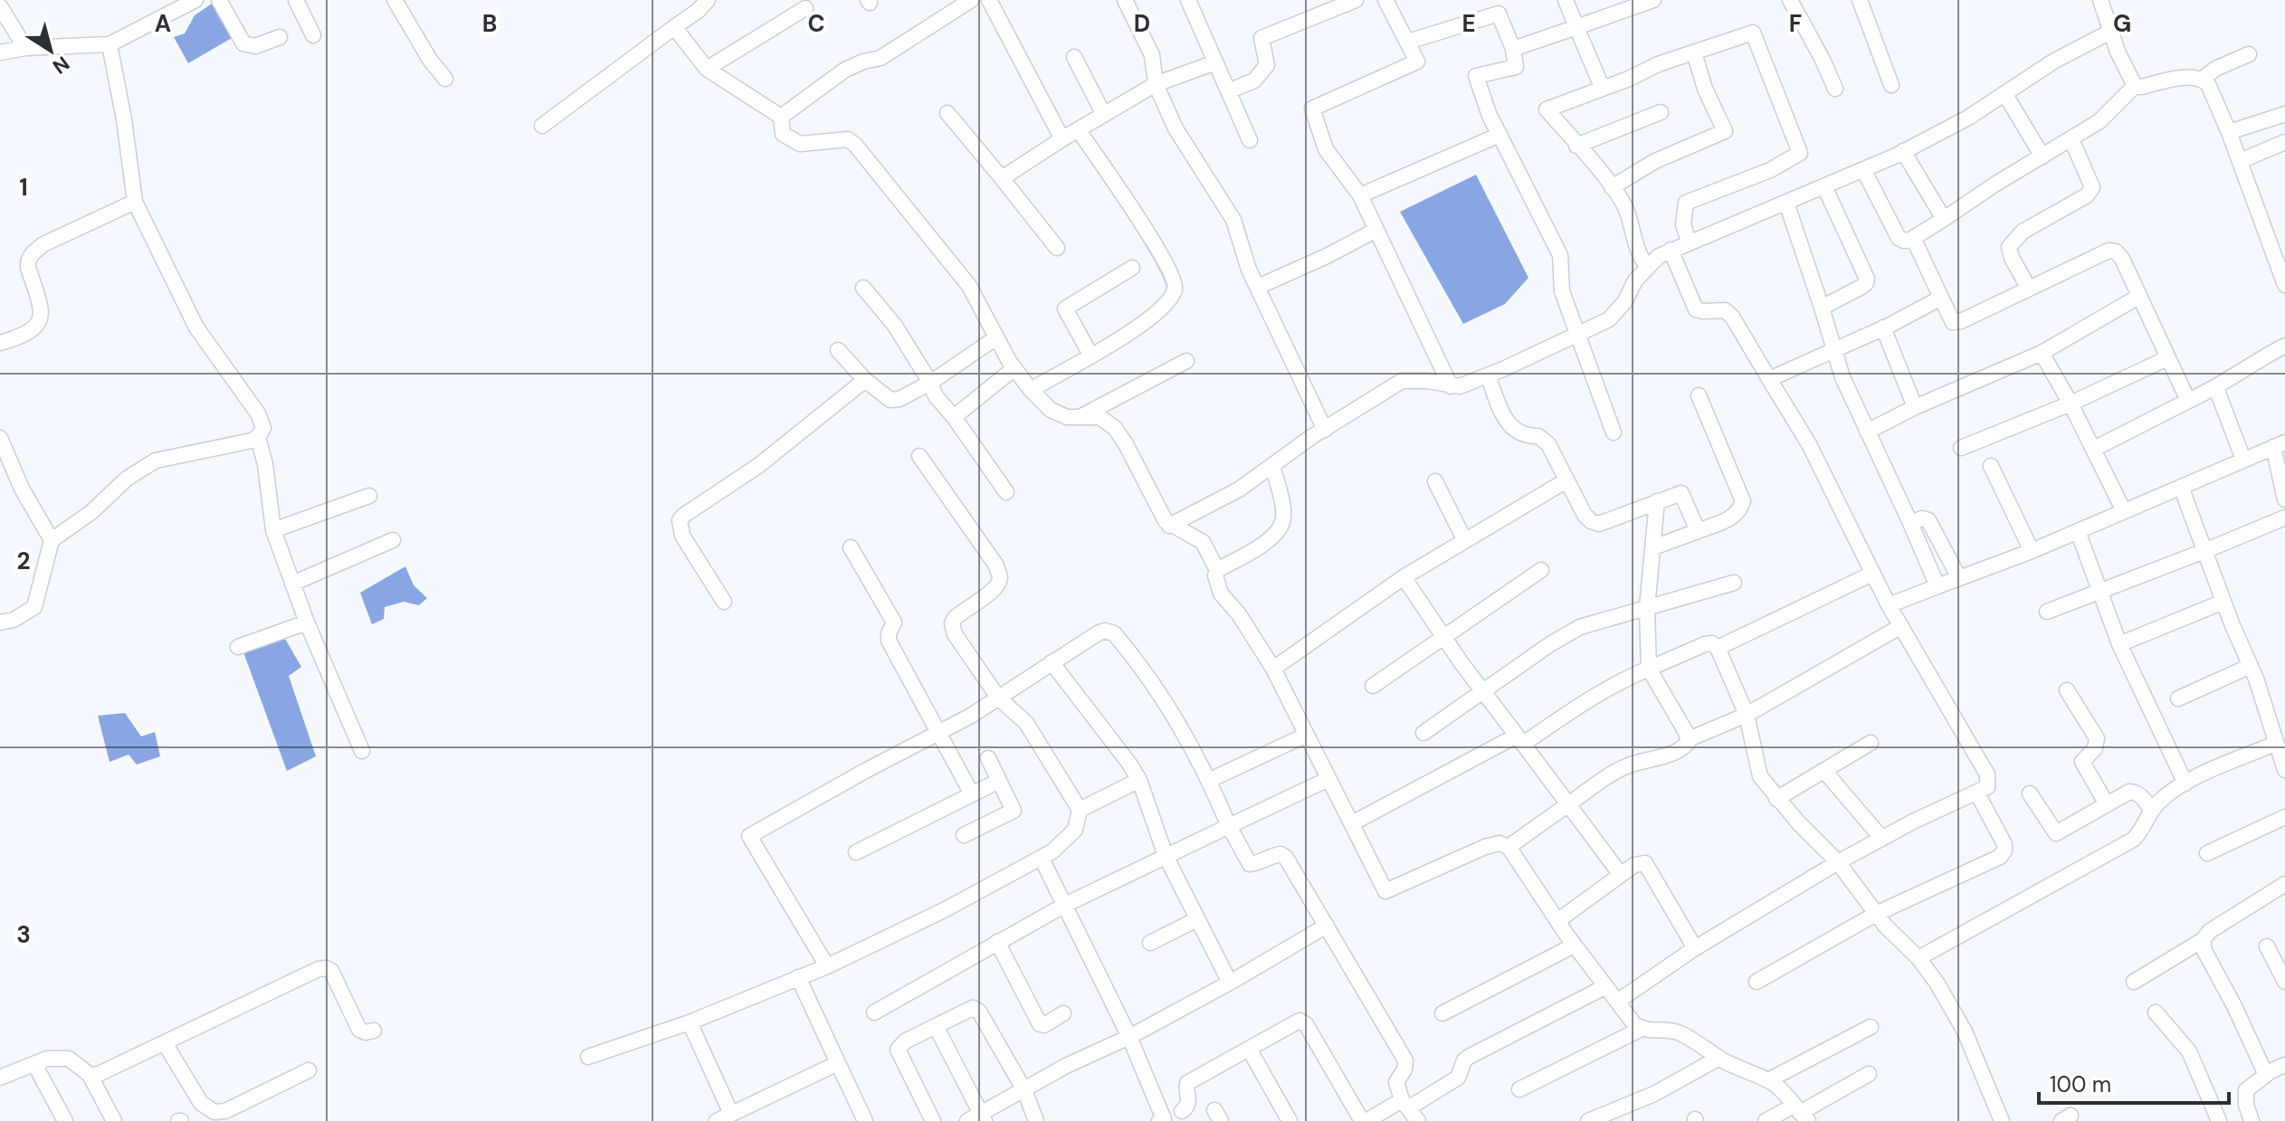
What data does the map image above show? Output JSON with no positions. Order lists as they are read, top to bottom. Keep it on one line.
{"scale_bar":"100 m","north":"bottom right","grid":{"columns":["A","B","C","D","E","F","G"],"rows":["1","2","3"]}}
